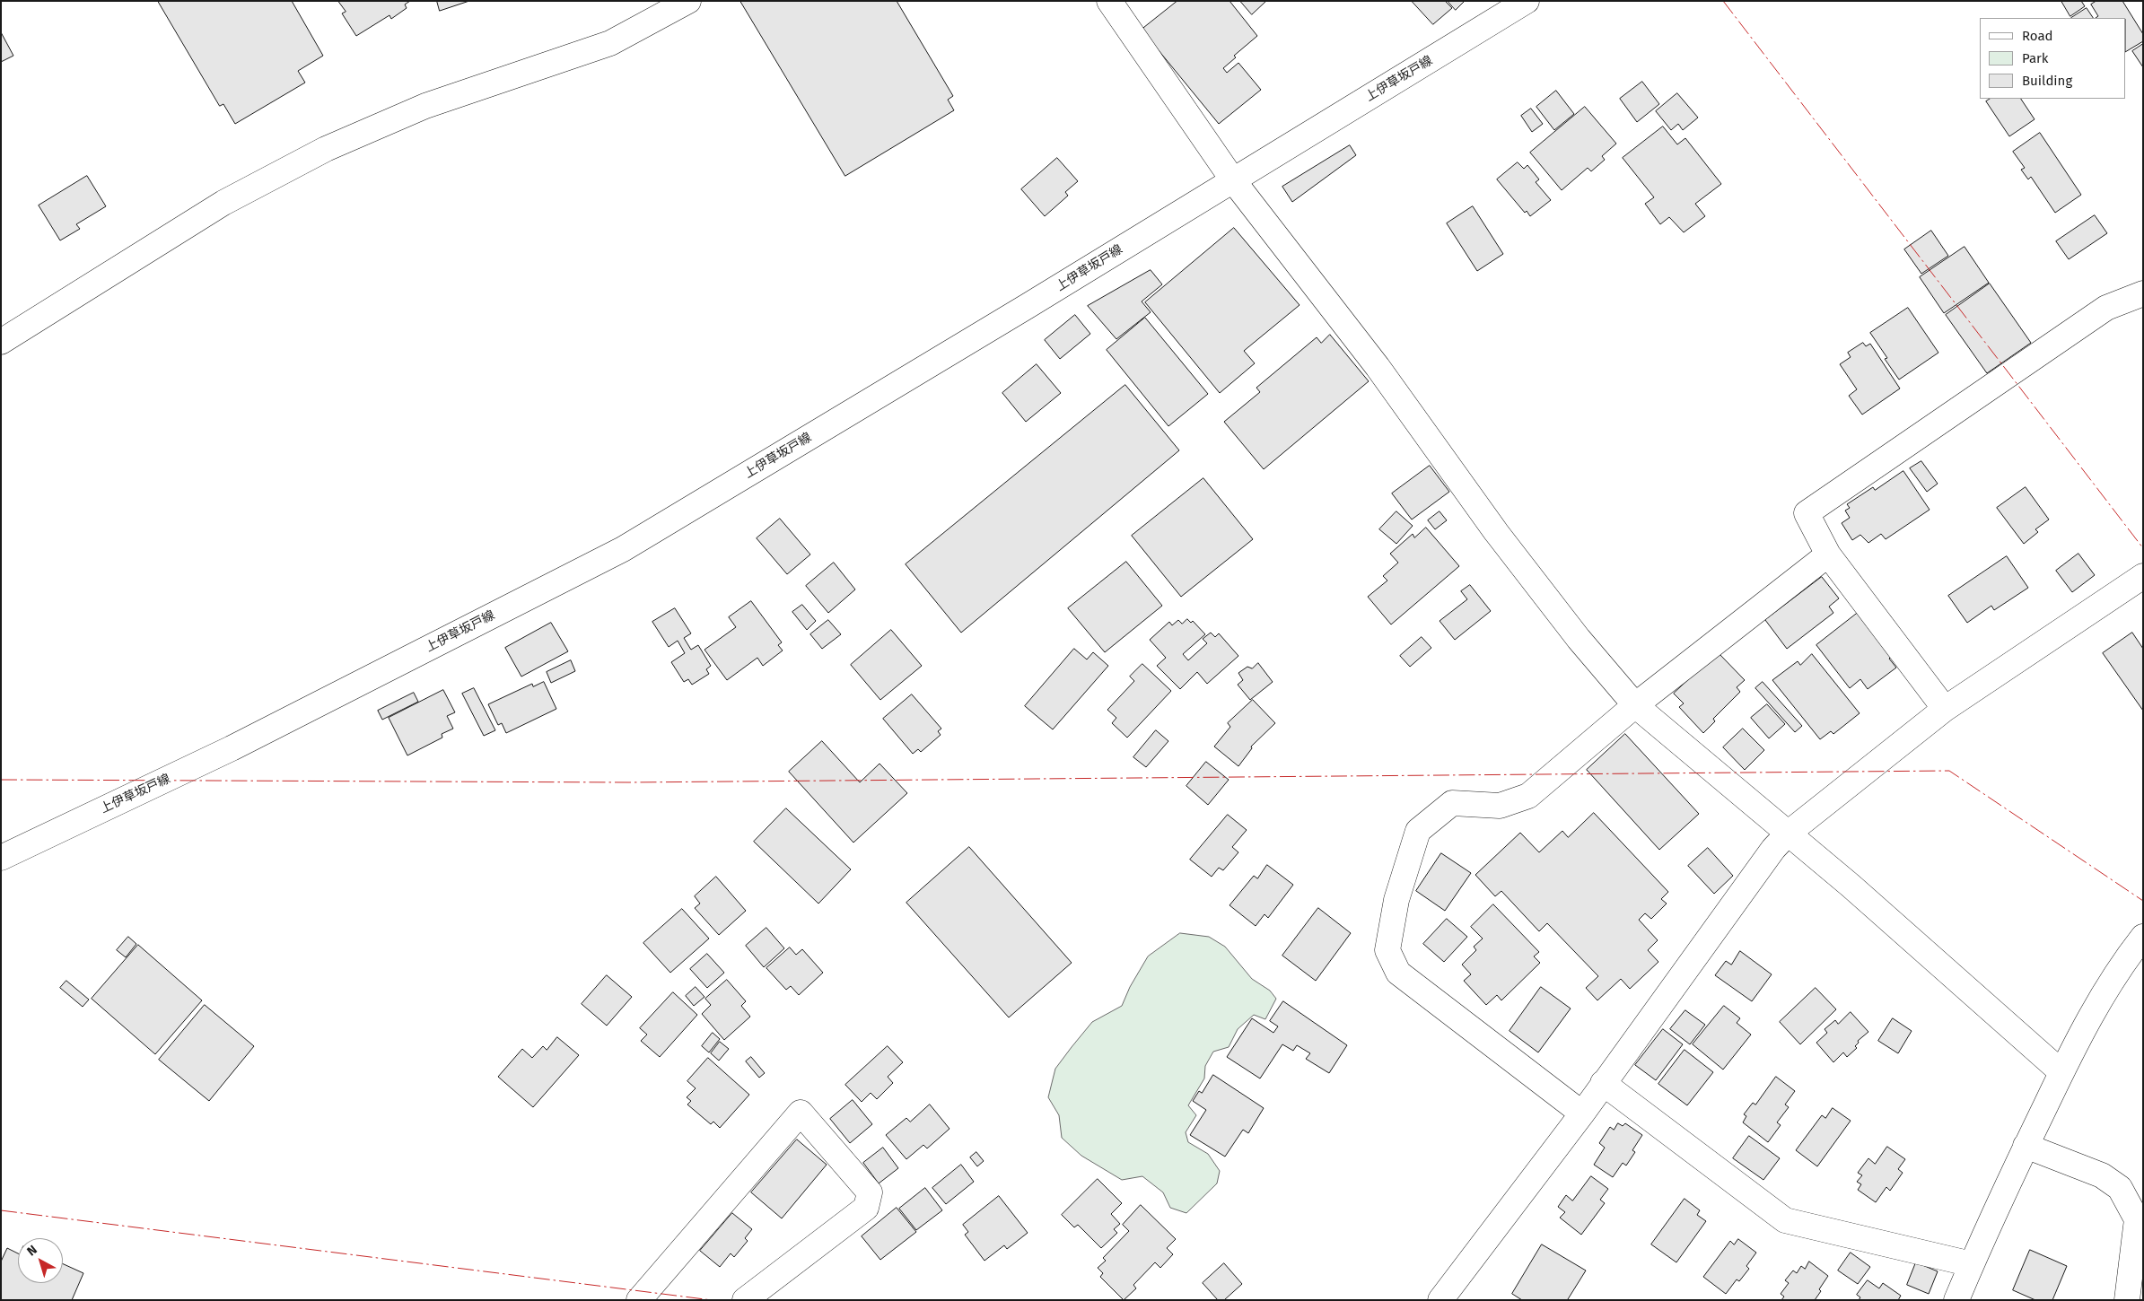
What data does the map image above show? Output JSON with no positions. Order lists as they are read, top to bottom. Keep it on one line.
{"streets":{"street":["上伊草坂戸線"]},"legend":["Road","Park","Building"],"north":"top left"}
